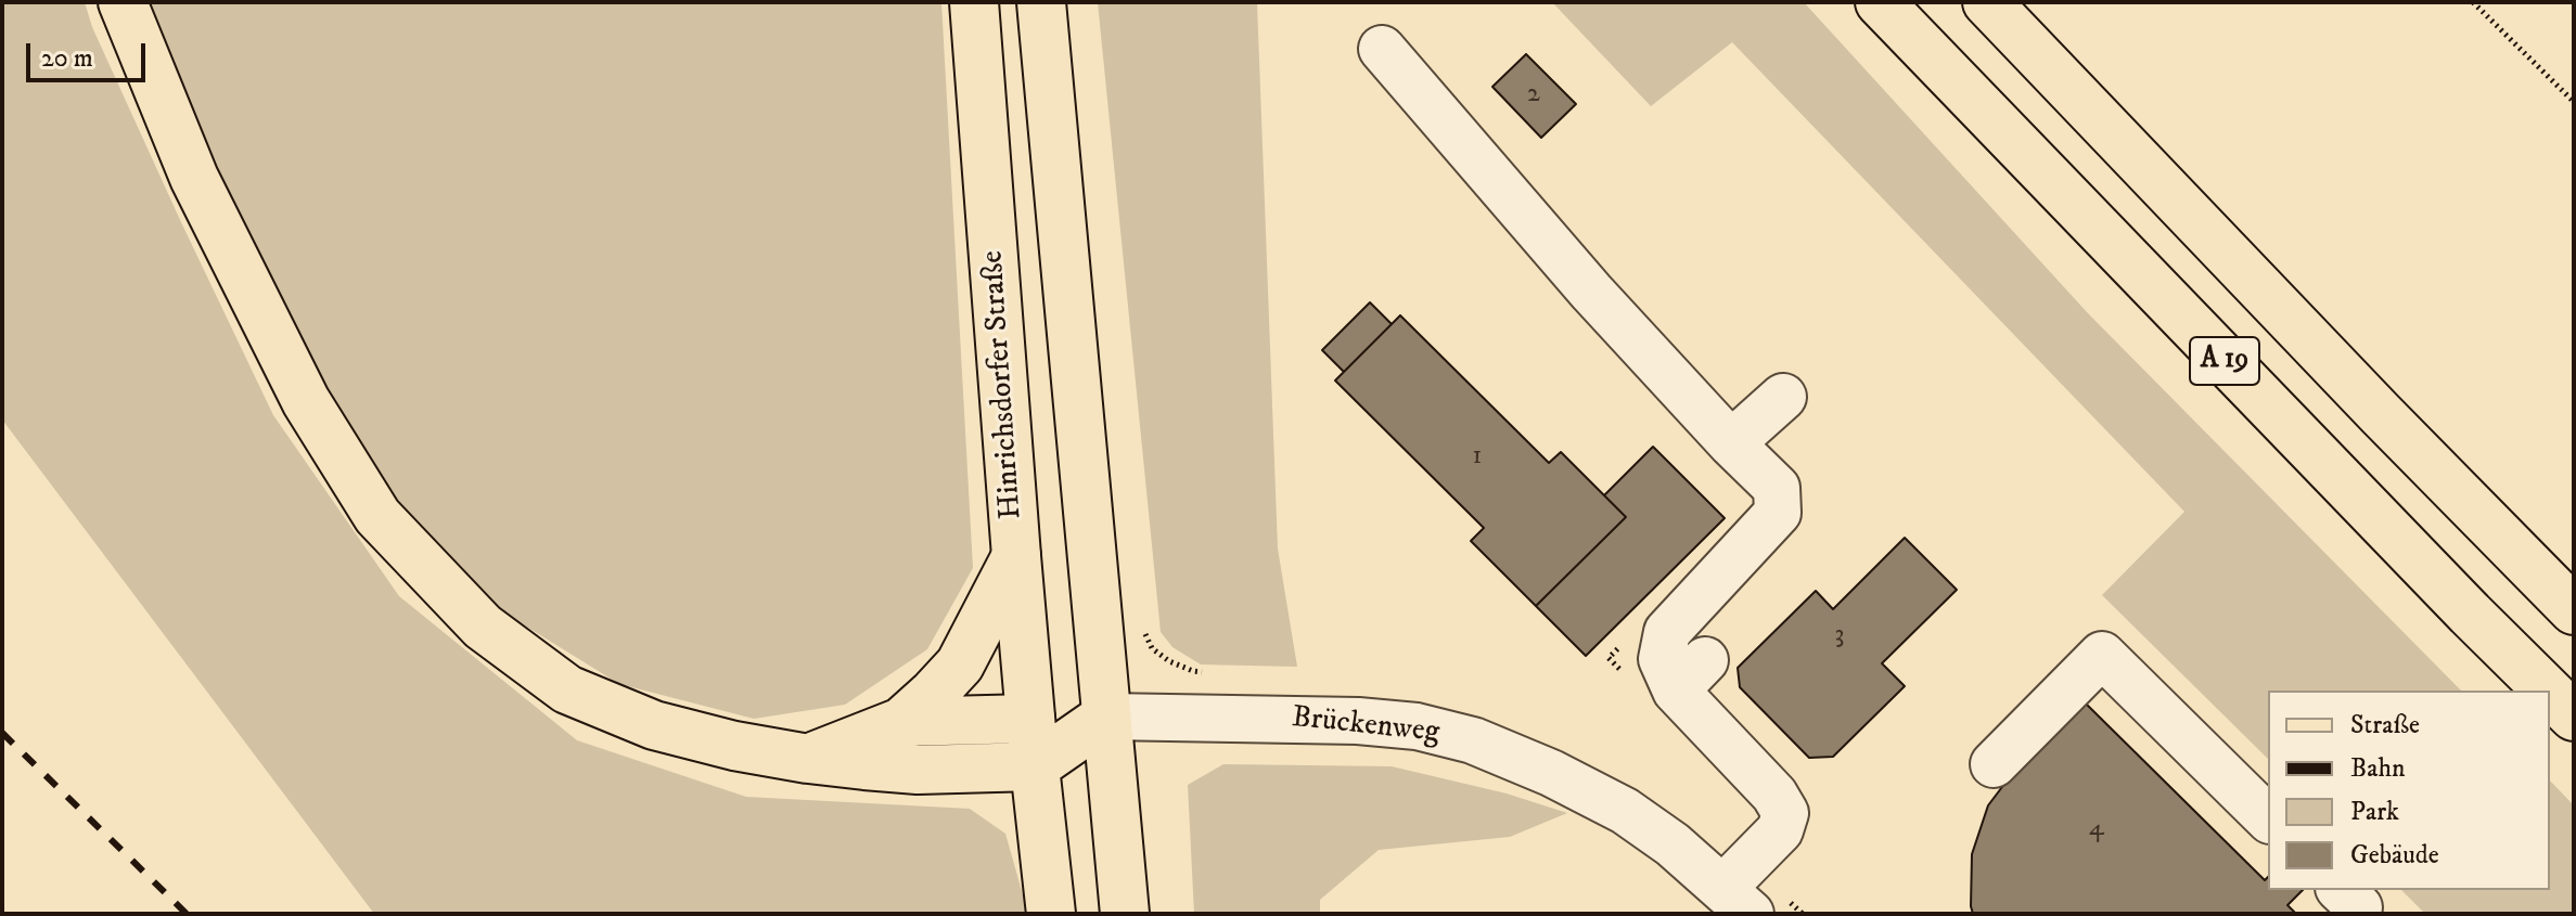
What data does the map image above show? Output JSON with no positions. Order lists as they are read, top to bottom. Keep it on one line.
{"streets":{"main road":["A 19","Hinrichsdorfer Straße","Brückenweg"]},"crossings":[["Hinrichsdorfer Straße","Brückenweg"]],"house_numbers":["2","1","3","4"],"legend":["Straße","Bahn","Park","Gebäude"],"scale_bar":"20 m"}
